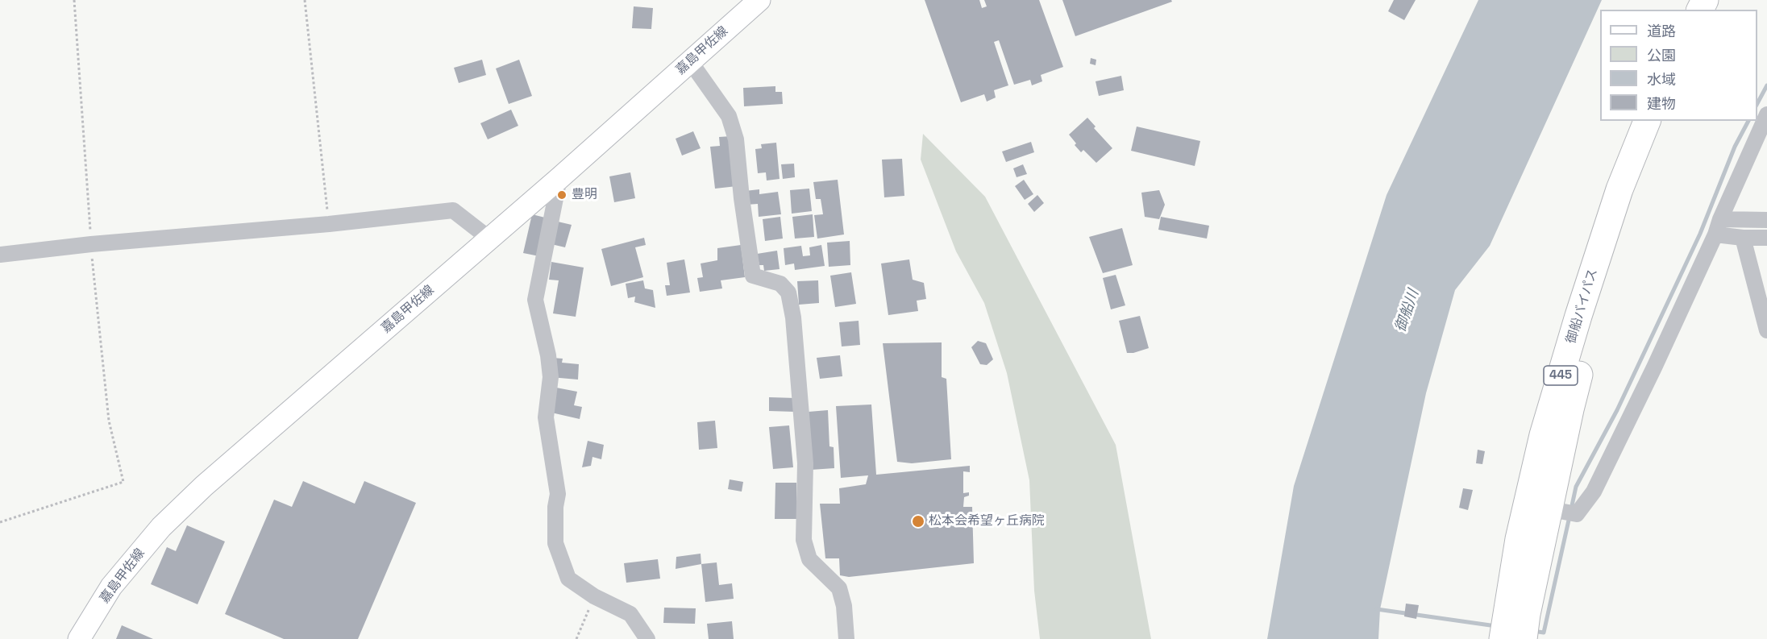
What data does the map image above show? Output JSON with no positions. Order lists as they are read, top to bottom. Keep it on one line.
{"streets":{"highway":["御船バイパス","445"],"main road":["嘉島甲佐線"]},"water":["御船川"],"places":["豊明","松本会希望ヶ丘病院"],"legend":["道路","公園","水域","建物"]}
